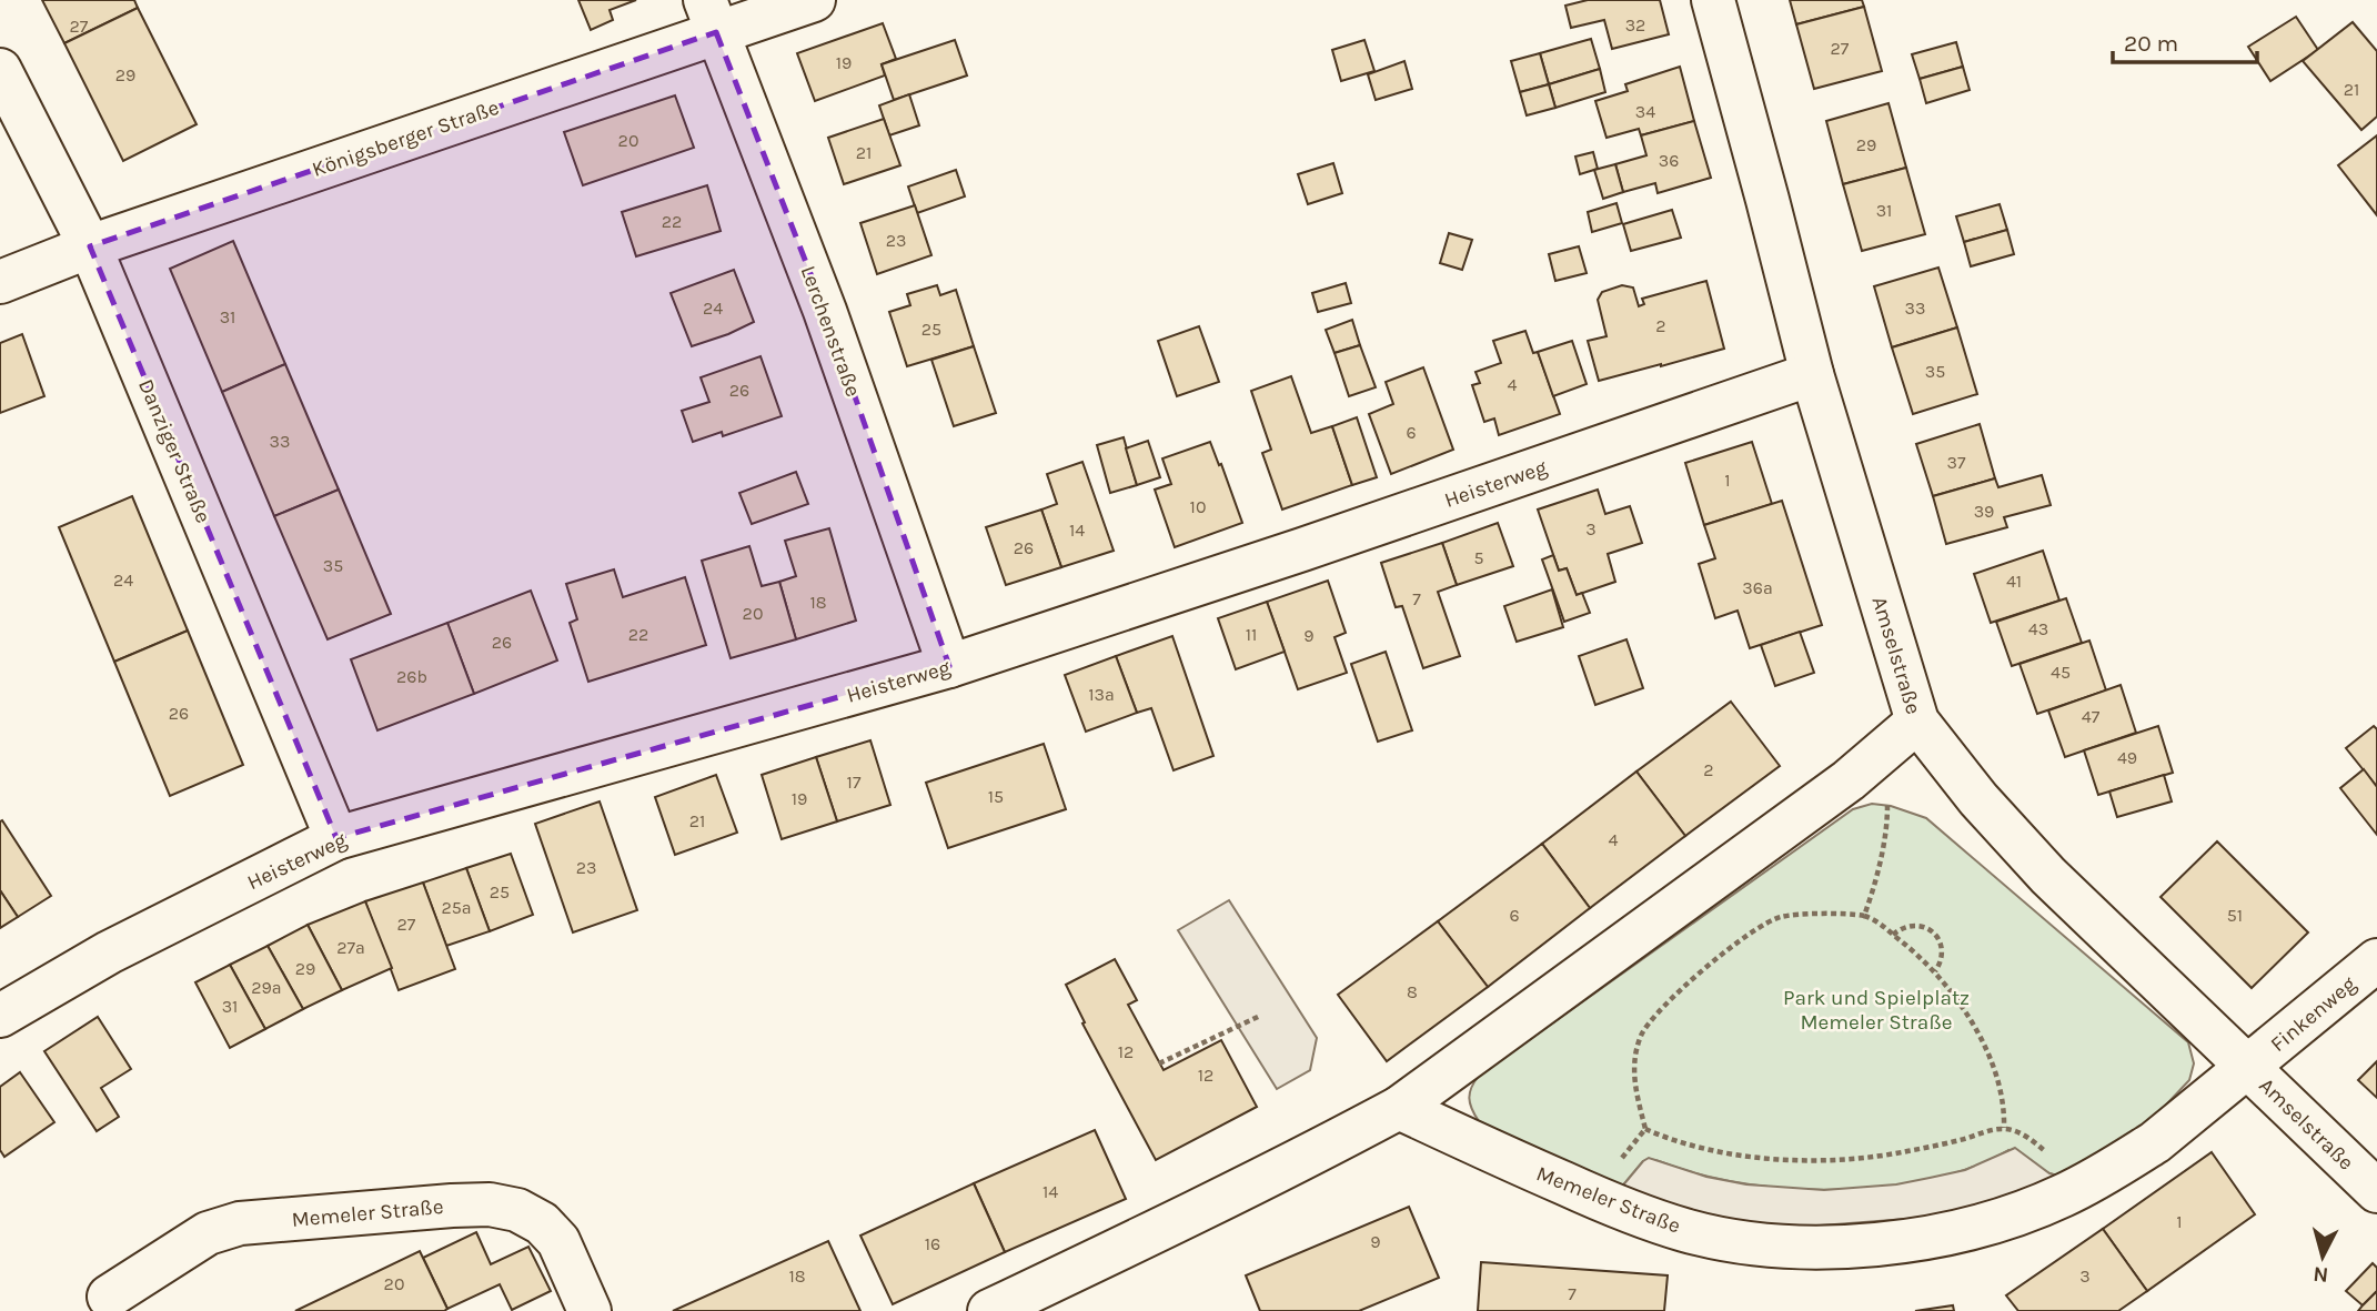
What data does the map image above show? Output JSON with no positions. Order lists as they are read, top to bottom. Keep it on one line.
{"streets":{"street":["Königsberger Straße","Lerchenstraße","Danziger Straße","Heisterweg","Amselstraße","Finkenweg","Memeler Straße"]},"crossings":[["Königsberger Straße","Lerchenstraße"],["Königsberger Straße","Danziger Straße"],["Lerchenstraße","Heisterweg"],["Danziger Straße","Heisterweg"],["Heisterweg","Amselstraße"],["Amselstraße","Finkenweg"],["Amselstraße","Memeler Straße"],["Finkenweg","Memeler Straße"]],"parks":["Park und Spielplatz Memeler Straße"],"house_numbers":["32","27","27","19","29","21","34","20","29","21","36","31","22","23","24","33","31","2","25","35","4","26","6","33","37","1","10","39","3","14","26","5","35","24","41","36a","7","18","20","43","22","11","9","26","45","26b","13a","26","47","49","2","17","15","19","21","4","23","25","25a","6","51","27","27a","29","29a","8","31","12","12","14","1","9","16","18","3","20","7"],"scale_bar":"20 m","north":"bottom"}
